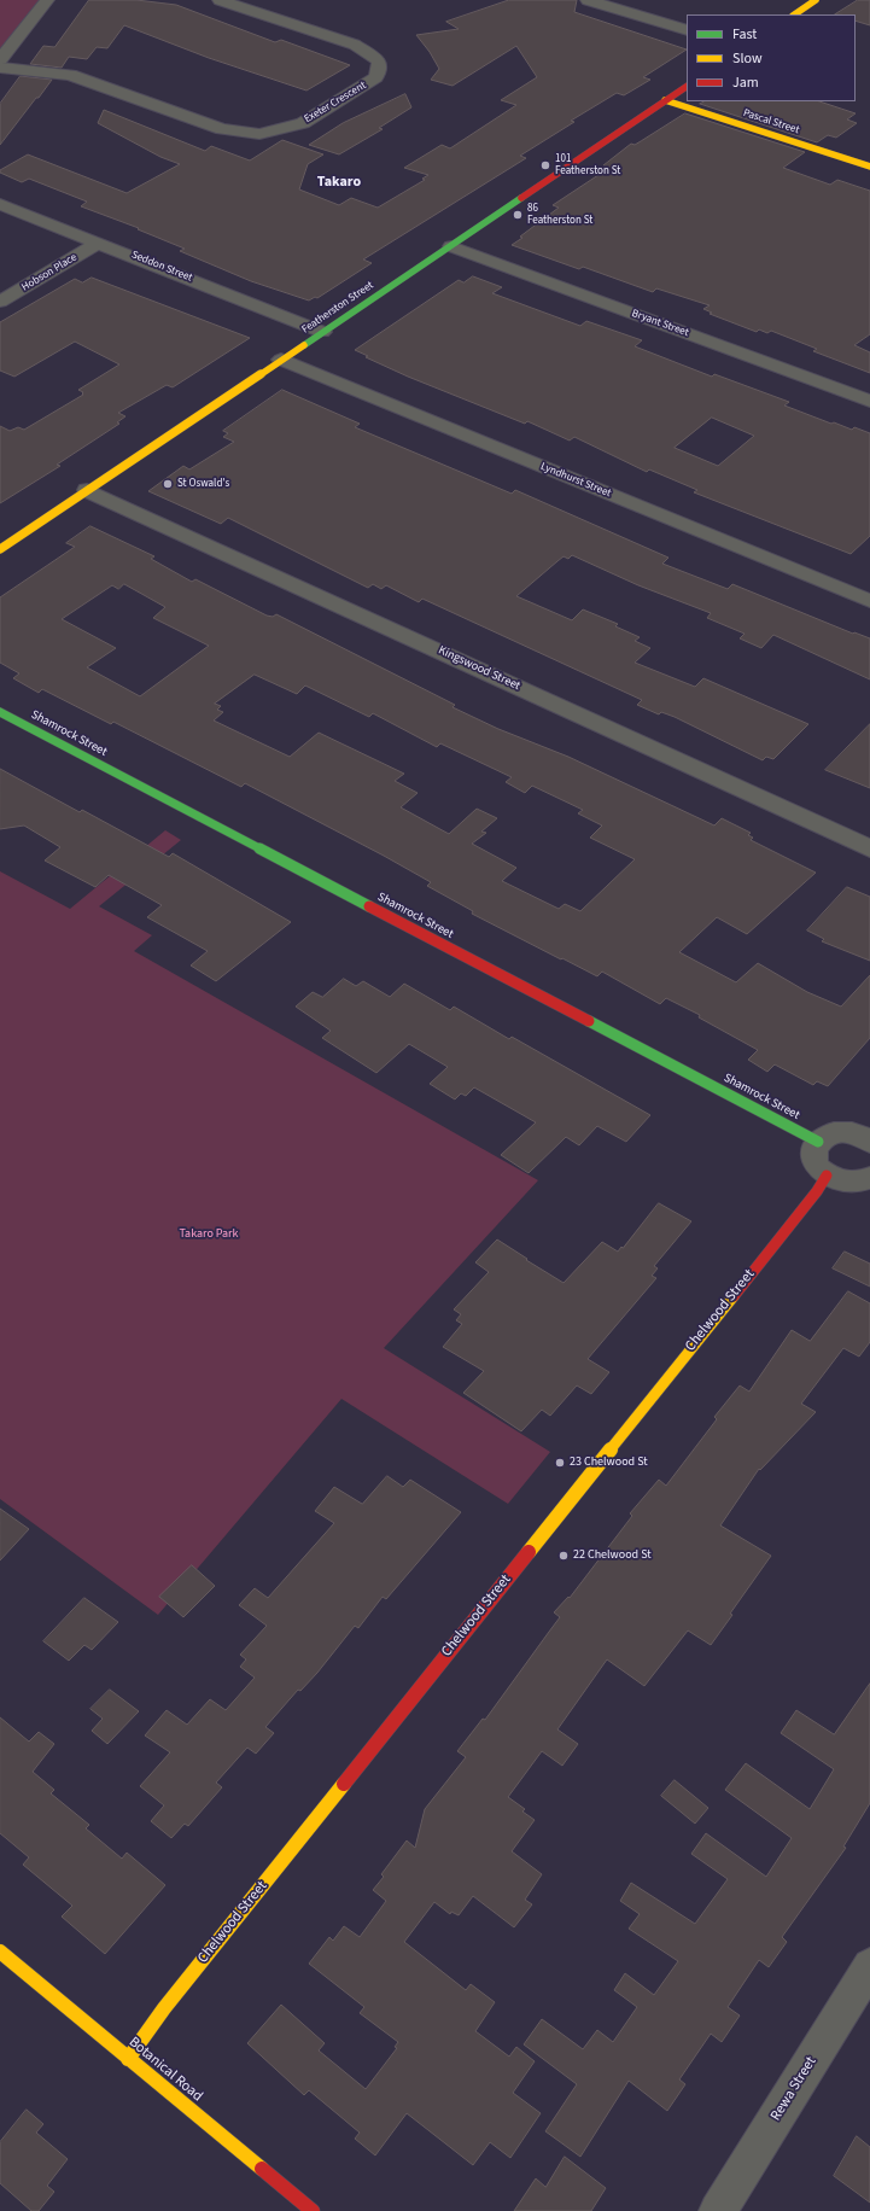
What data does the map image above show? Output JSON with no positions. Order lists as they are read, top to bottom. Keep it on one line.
{"streets":{"street":["Exeter Crescent","Pascal Street","Seddon Street","Hobson Place","Featherston Street","Bryant Street","Lyndhurst Street","Kingswood Street","Shamrock Street","Chelwood Street","Botanical Road","Rewa Street"]},"crossings":[["Pascal Street","Featherston Street"],["Seddon Street","Hobson Place"],["Seddon Street","Featherston Street"],["Featherston Street","Bryant Street"],["Featherston Street","Lyndhurst Street"],["Featherston Street","Kingswood Street"],["Chelwood Street","Botanical Road"]],"districts":["Takaro"],"parks":["Takaro Park"],"places":["101 Featherston St","86 Featherston St","St Oswald's","23 Chelwood St","22 Chelwood St"],"legend":["Fast","Slow","Jam"]}
